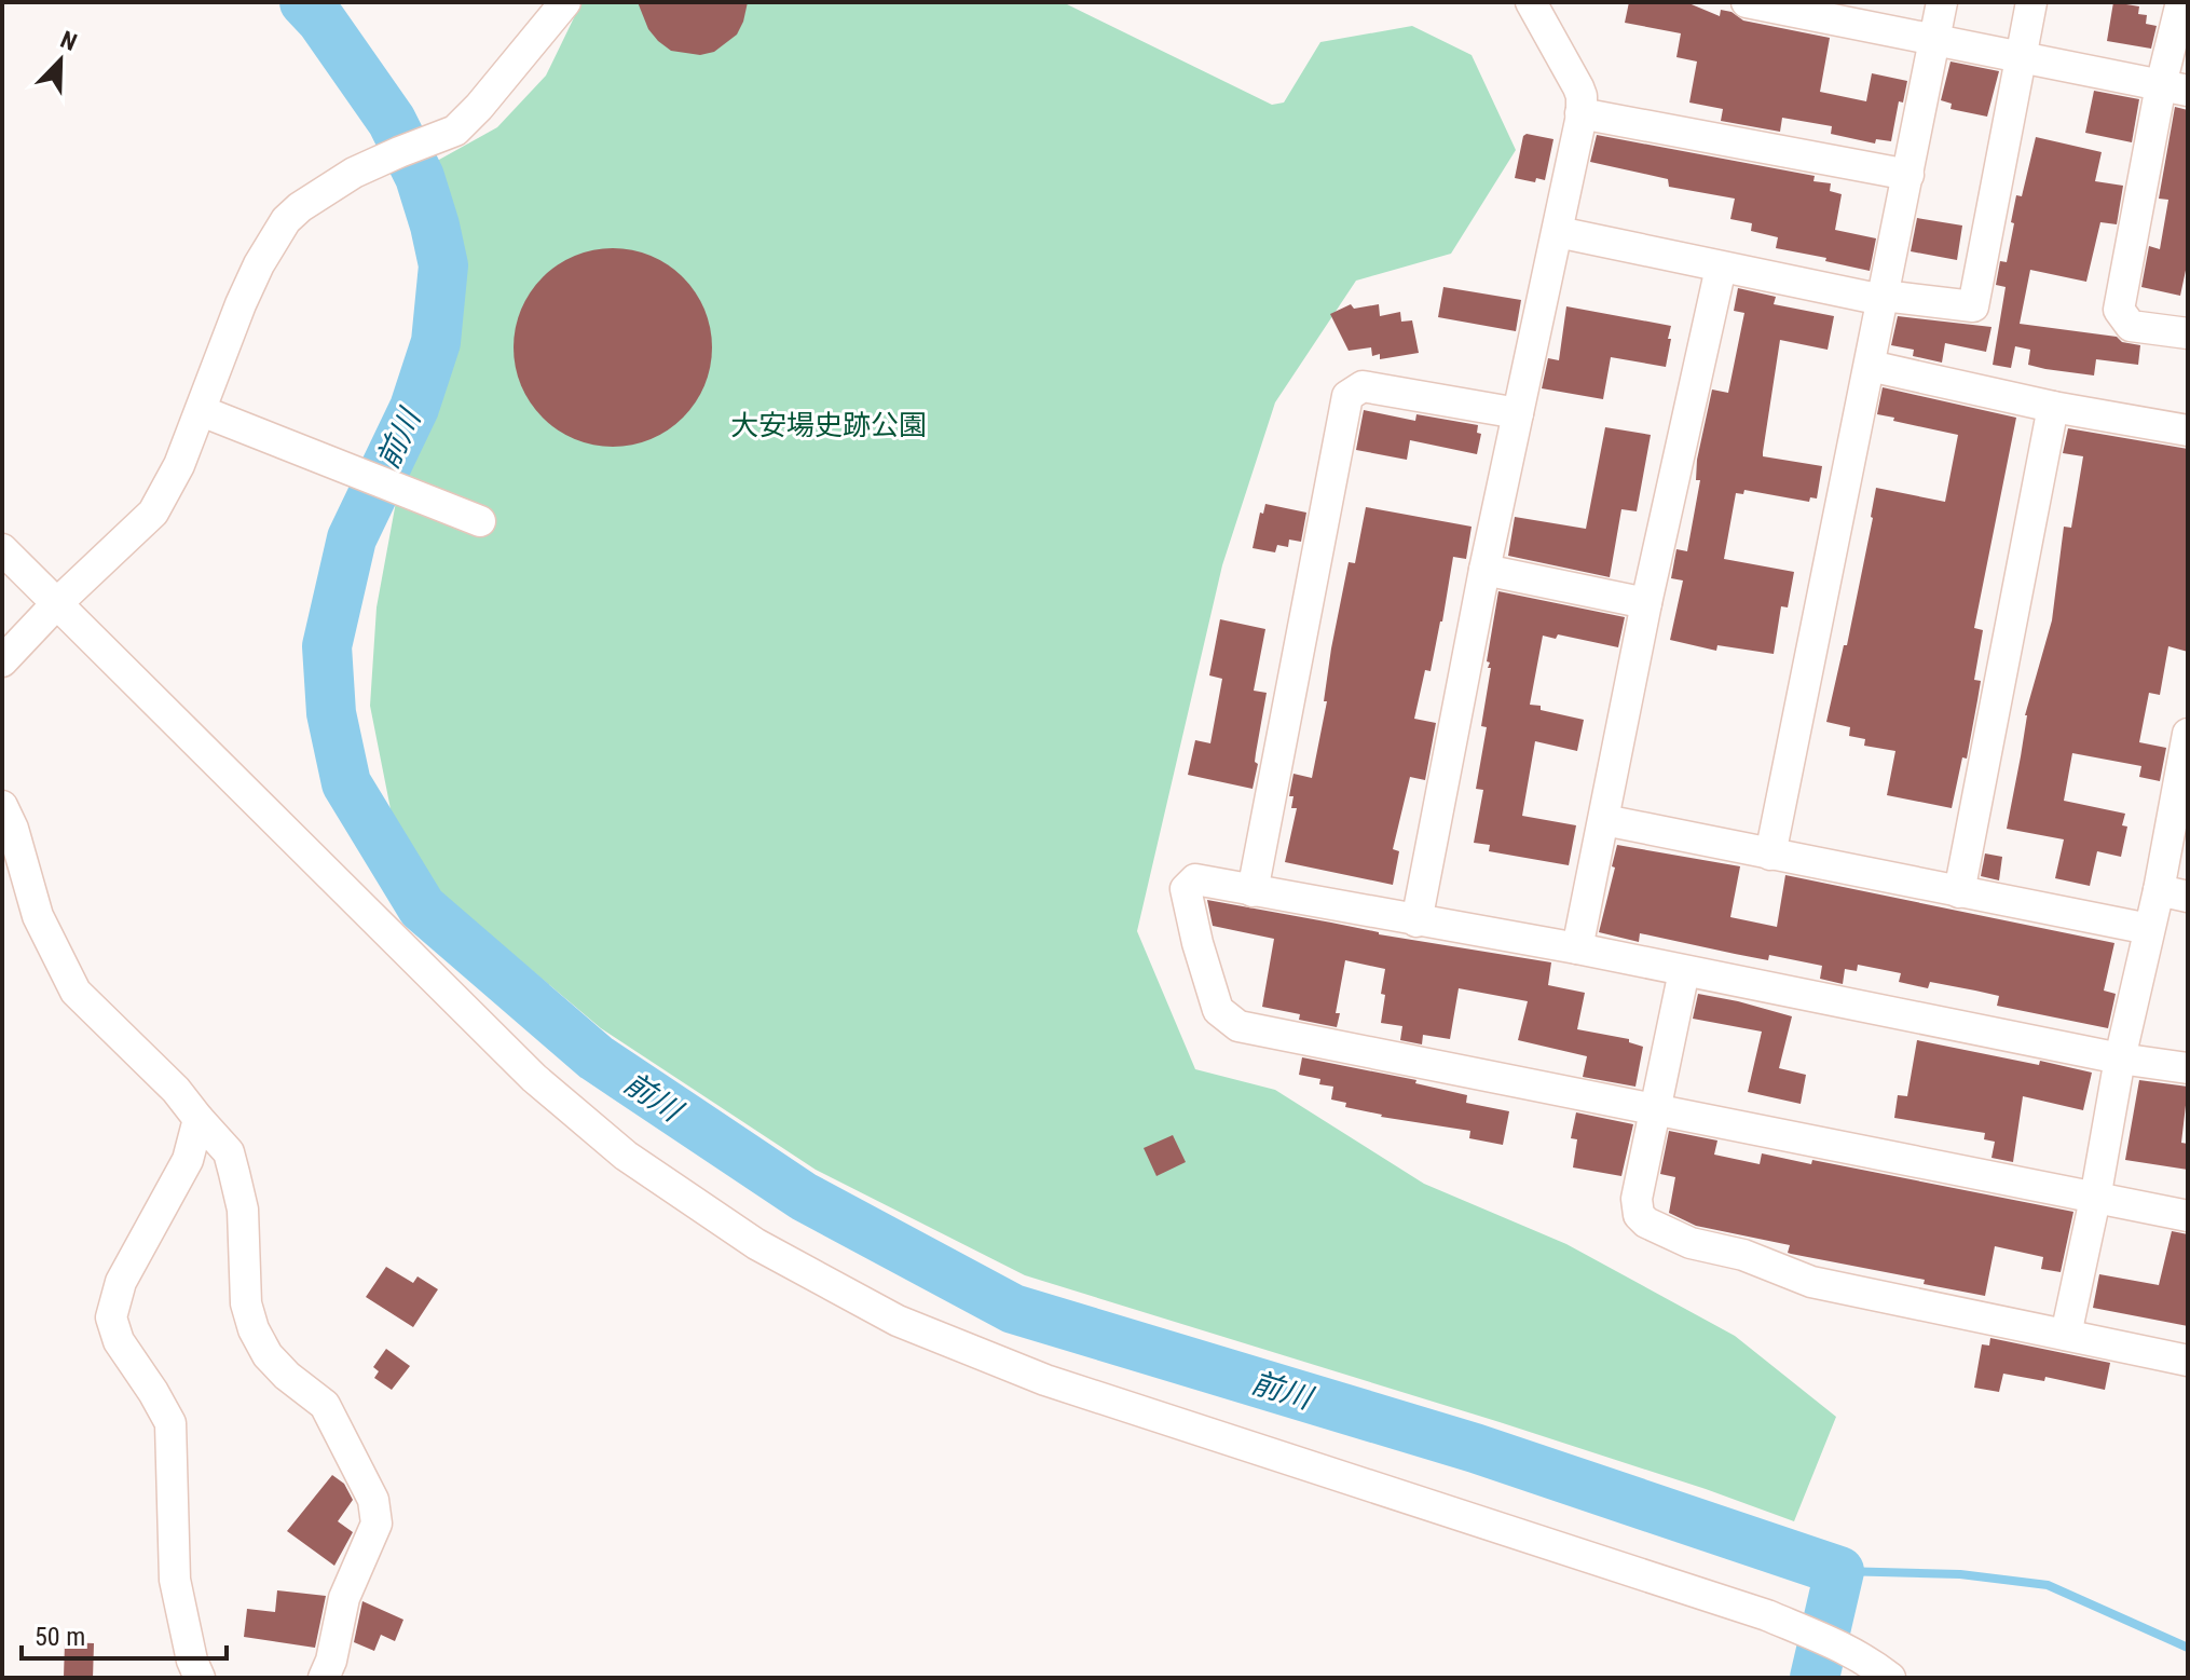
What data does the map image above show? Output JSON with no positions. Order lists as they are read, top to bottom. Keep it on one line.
{"water":["前川"],"parks":["大安場史跡公園"],"scale_bar":"50 m","north":"top right"}
